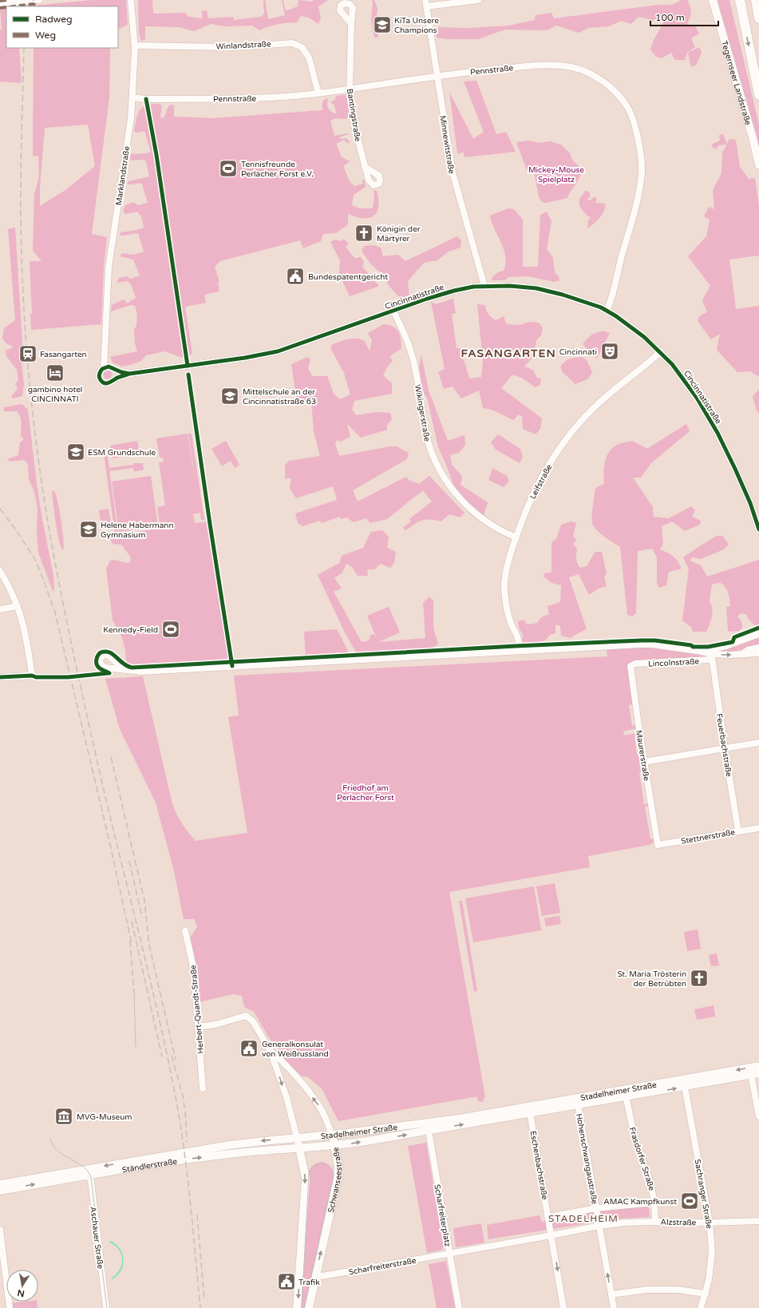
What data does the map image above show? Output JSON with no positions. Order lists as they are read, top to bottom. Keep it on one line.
{"streets":{"main road":["Tegernseer Landstraße","Stadelheimer Straße","Ständlerstraße","Schwanseestraße"],"street":["Winlandstraße","Pennstraße","Bantingstraße","Minnewitstraße","Marklandstraße","Cincinnatistraße","Wikingerstraße","Leifstraße","Lincolnstraße","Feuerbachstraße","Maurerstraße","Stettnerstraße","Herbert-Quandt-Straße","Hohenschwangaustraße","Frasdorfer Straße","Eschenbachstraße","Sachranger Straße","Scharfreiterplatz","Alzstraße","Aschauer Straße","Scharfreiterstraße"]},"crossings":[["Winlandstraße","Pennstraße"],["Winlandstraße","Marklandstraße"],["Pennstraße","Bantingstraße"],["Pennstraße","Minnewitstraße"],["Pennstraße","Marklandstraße"],["Pennstraße","Cincinnatistraße"],["Minnewitstraße","Cincinnatistraße"],["Marklandstraße","Cincinnatistraße"],["Cincinnatistraße","Wikingerstraße"],["Cincinnatistraße","Leifstraße"],["Wikingerstraße","Leifstraße"],["Leifstraße","Lincolnstraße"],["Lincolnstraße","Feuerbachstraße"],["Lincolnstraße","Maurerstraße"],["Feuerbachstraße","Stettnerstraße"],["Maurerstraße","Stettnerstraße"],["Herbert-Quandt-Straße","Schwanseestraße"],["Stadelheimer Straße","Hohenschwangaustraße"],["Stadelheimer Straße","Frasdorfer Straße"],["Stadelheimer Straße","Ständlerstraße"],["Stadelheimer Straße","Eschenbachstraße"],["Stadelheimer Straße","Schwanseestraße"],["Stadelheimer Straße","Sachranger Straße"],["Stadelheimer Straße","Scharfreiterplatz"],["Hohenschwangaustraße","Alzstraße"],["Frasdorfer Straße","Alzstraße"],["Ständlerstraße","Schwanseestraße"],["Ständlerstraße","Aschauer Straße"],["Eschenbachstraße","Alzstraße"],["Eschenbachstraße","Scharfreiterstraße"],["Schwanseestraße","Scharfreiterstraße"],["Sachranger Straße","Alzstraße"],["Scharfreiterplatz","Scharfreiterstraße"],["Alzstraße","Scharfreiterstraße"]],"one_way":["Eschenbachstraße"],"districts":["FASANGARTEN","STADELHEIM"],"parks":["Mickey-Mouse Spielplatz","Friedhof am Perlacher Forst"],"places":{"school or university":["KiTa Unsere Champions","Mittelschule an der Cincinnatistraße 63","ESM Grundschule","Helene Habermann Gymnasium"],"sports":["Tennisfreunde Perlacher Forst e.V.","Kennedy-Field","AMAC Kampfkunst"],"church":["Königin der Märtyrer","St. Maria Trösterin der Betrübten"],"public building":["Bundespatentgericht","Generalkonsulat von Weißrussland","Trafik"],"theatre":["Cincinnati"],"station":["Fasangarten"],"hotel":["gambino hotel CINCINNATI"],"museum":["MVG-Museum"]},"legend":["Radweg","Weg"],"scale_bar":"100 m","north":"bottom"}
